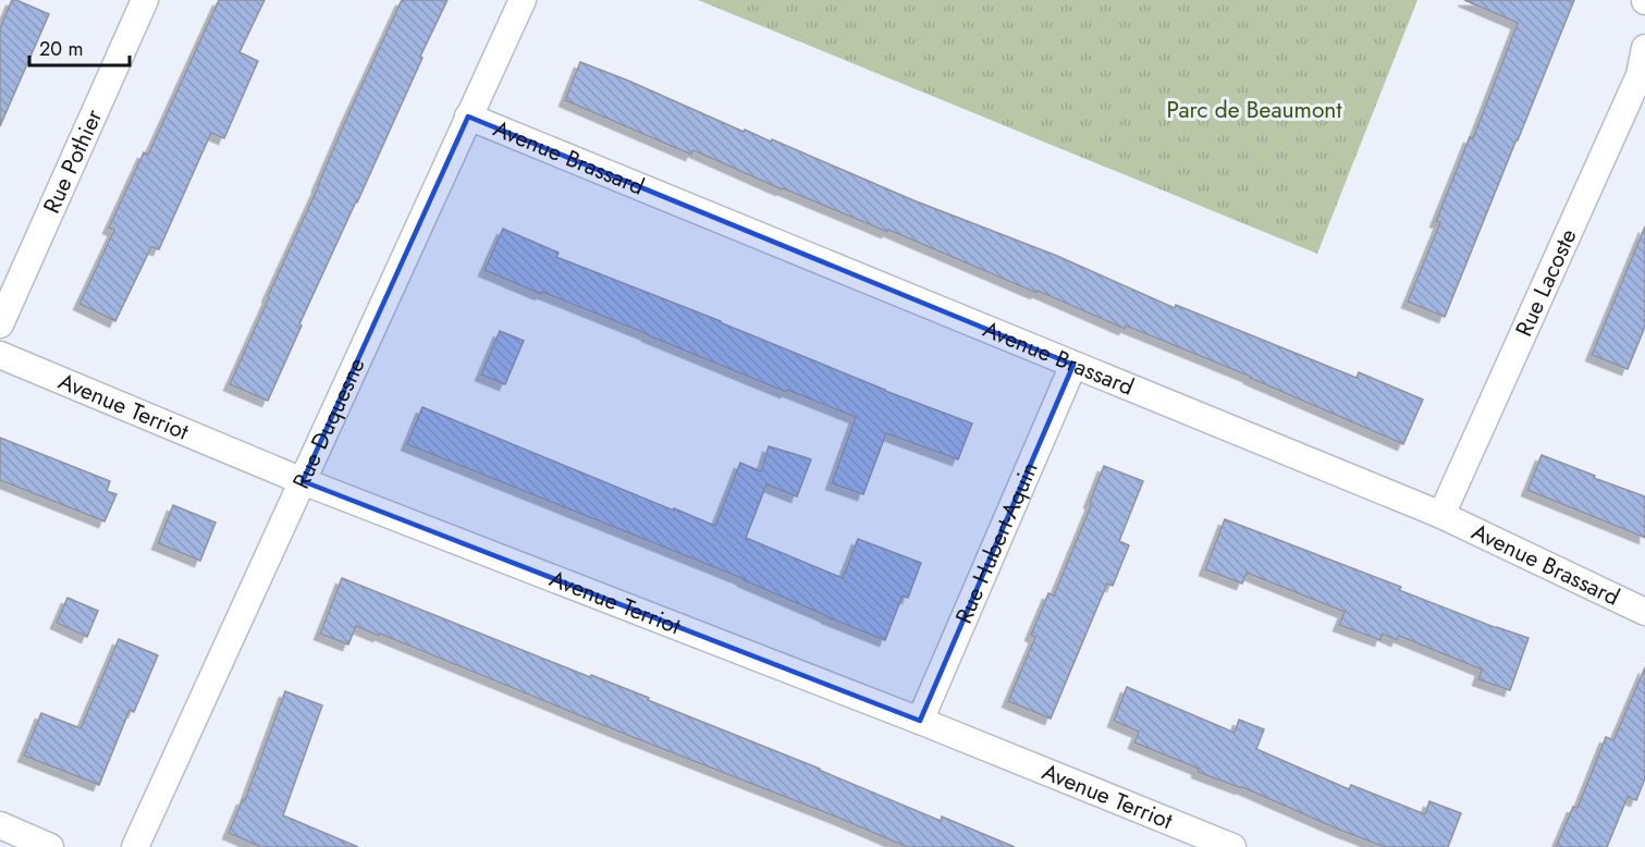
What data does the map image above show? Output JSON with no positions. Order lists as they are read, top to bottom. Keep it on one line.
{"streets":{"street":["Avenue Brassard","Rue Pothier","Rue Lacoste","Avenue Terriot","Rue Duquesne","Rue Hubert-Aquin"]},"crossings":[["Avenue Brassard","Rue Lacoste"],["Avenue Brassard","Rue Duquesne"],["Avenue Brassard","Rue Hubert-Aquin"],["Avenue Terriot","Rue Duquesne"],["Avenue Terriot","Rue Hubert-Aquin"]],"parks":["Parc de Beaumont"],"scale_bar":"20 m"}
